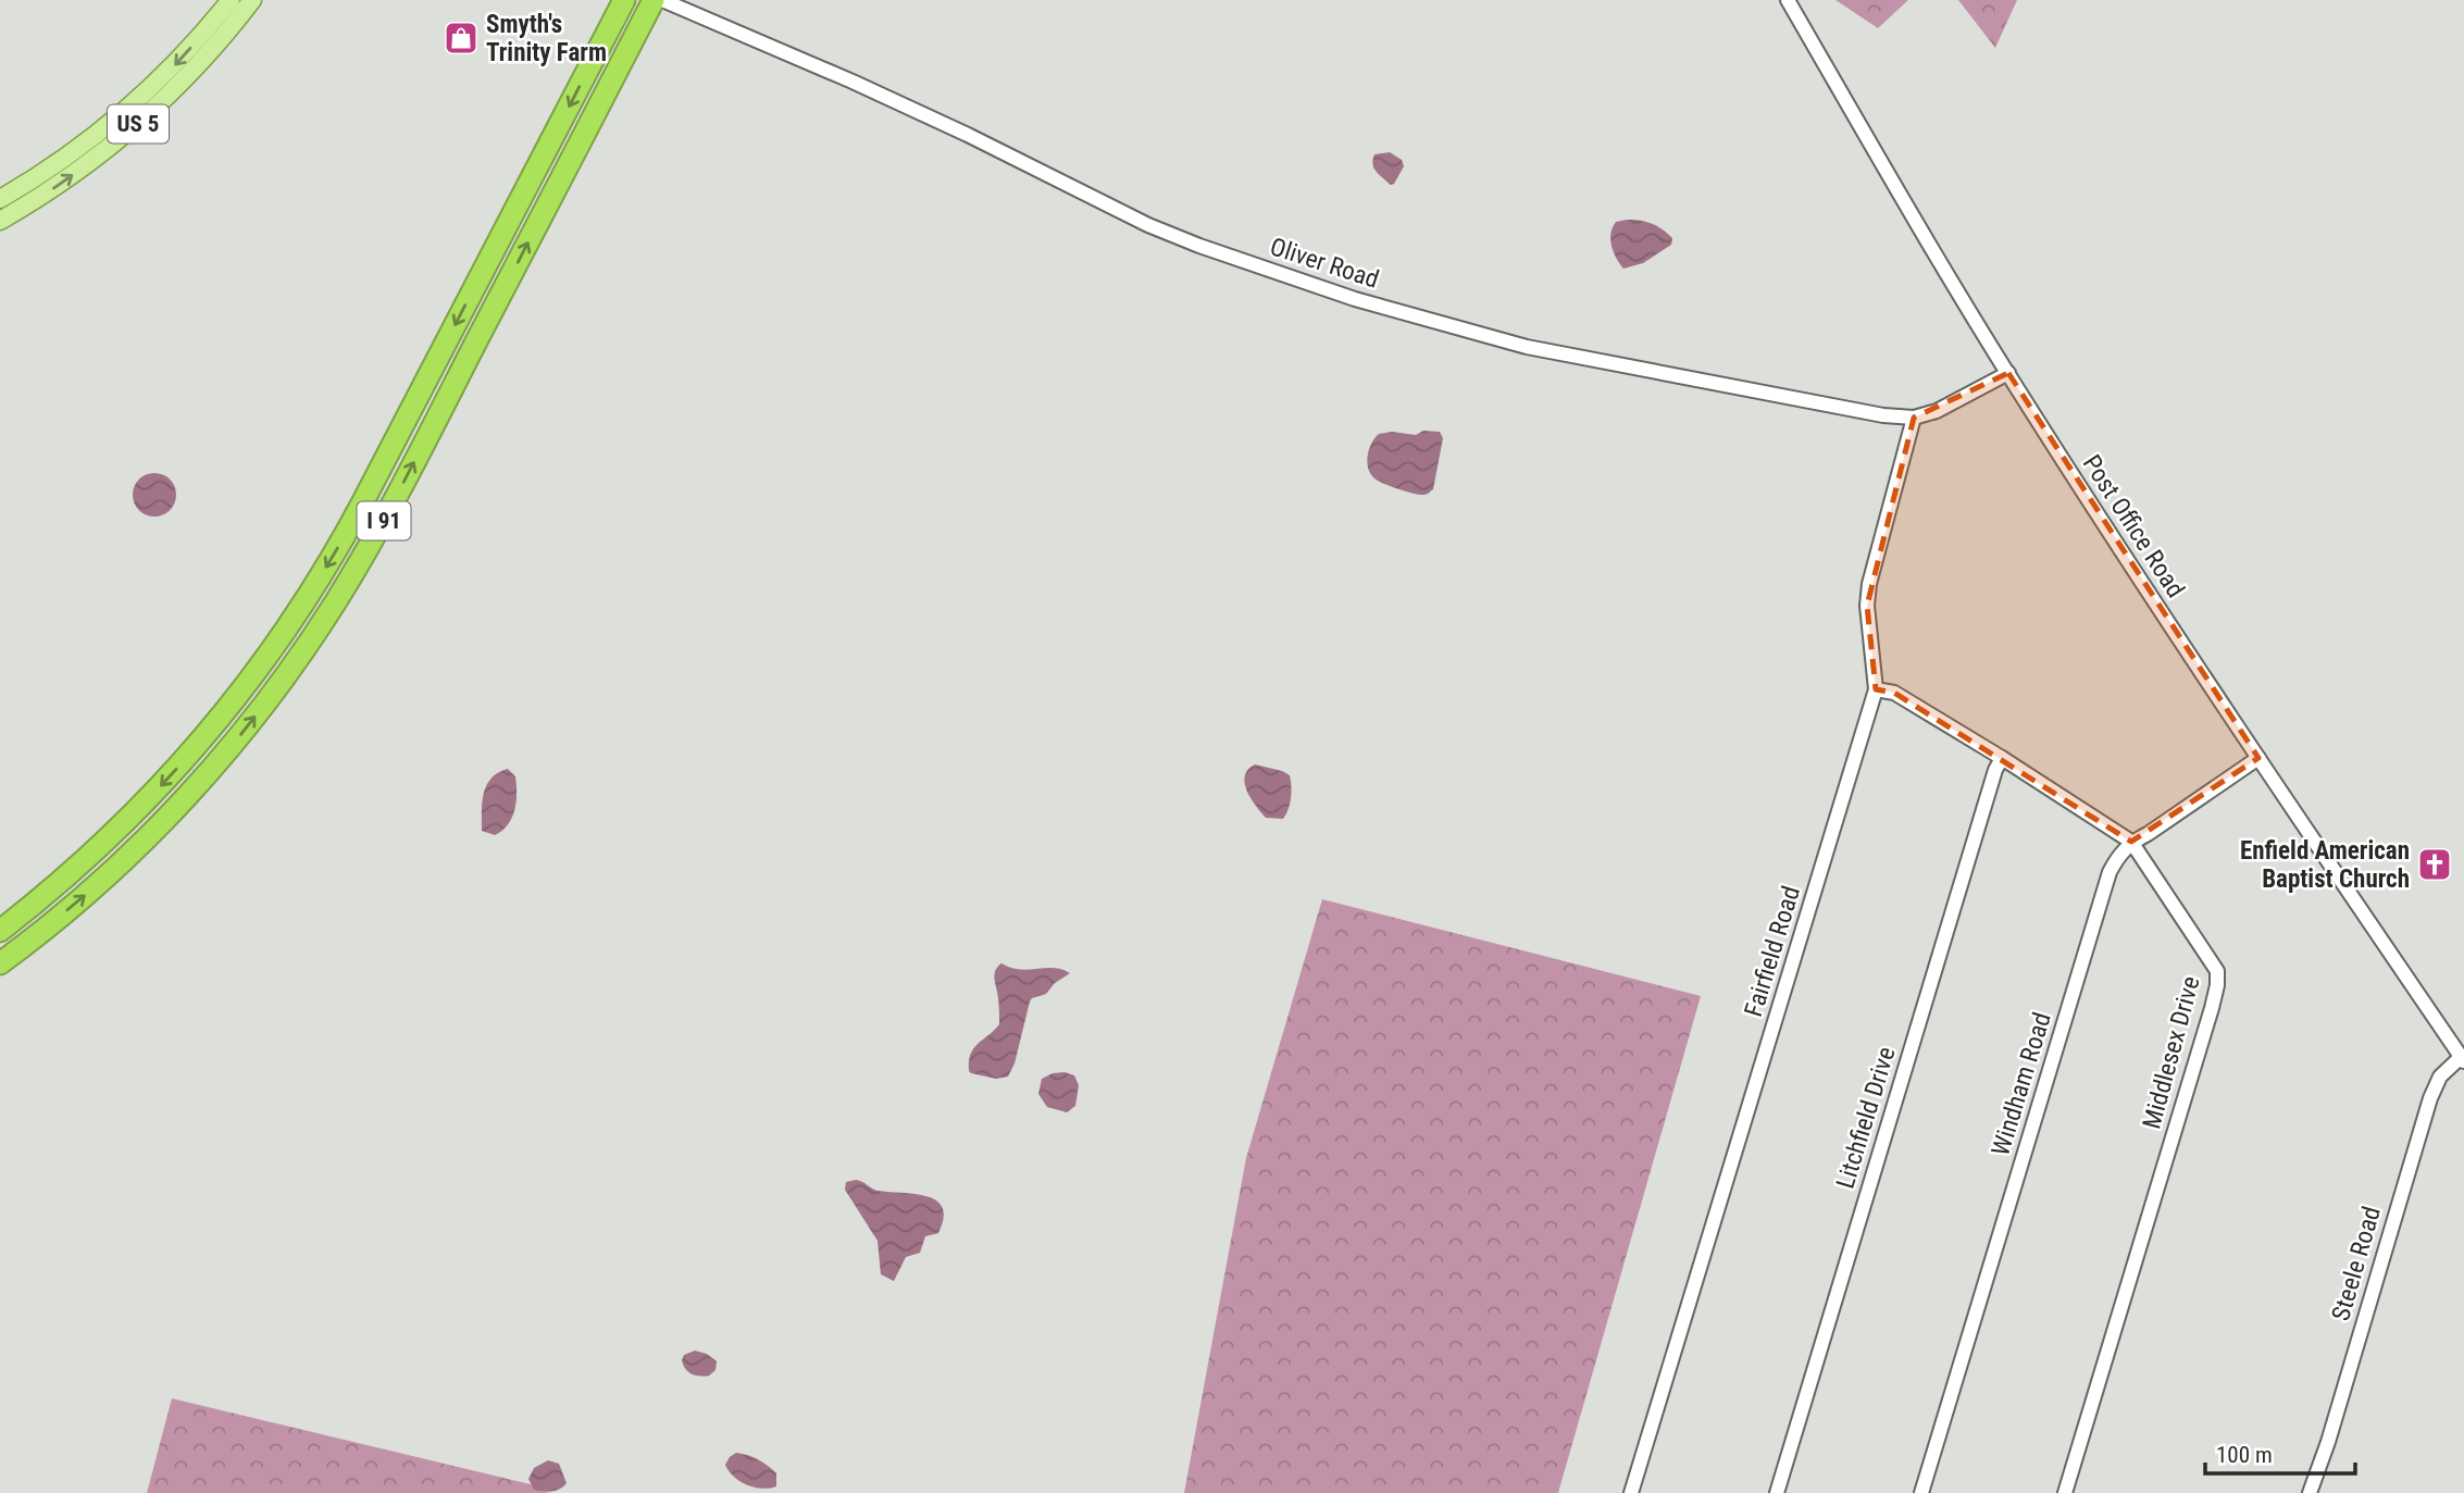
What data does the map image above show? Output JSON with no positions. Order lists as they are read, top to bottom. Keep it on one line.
{"streets":{"highway":["I 91"],"main road":["US 5"],"street":["Oliver Road","Post Office Road","Fairfield Road","Middlesex Drive","Windham Road","Litchfield Drive","Steele Road"]},"crossings":[["Oliver Road","Post Office Road"],["Oliver Road","Fairfield Road"],["Post Office Road","Windham Road"],["Post Office Road","Steele Road"],["Fairfield Road","Middlesex Drive"],["Middlesex Drive","Windham Road"],["Middlesex Drive","Litchfield Drive"]],"places":{"shop":["Smyth's Trinity Farm"],"church":["Enfield American Baptist Church"]},"scale_bar":"100 m"}
